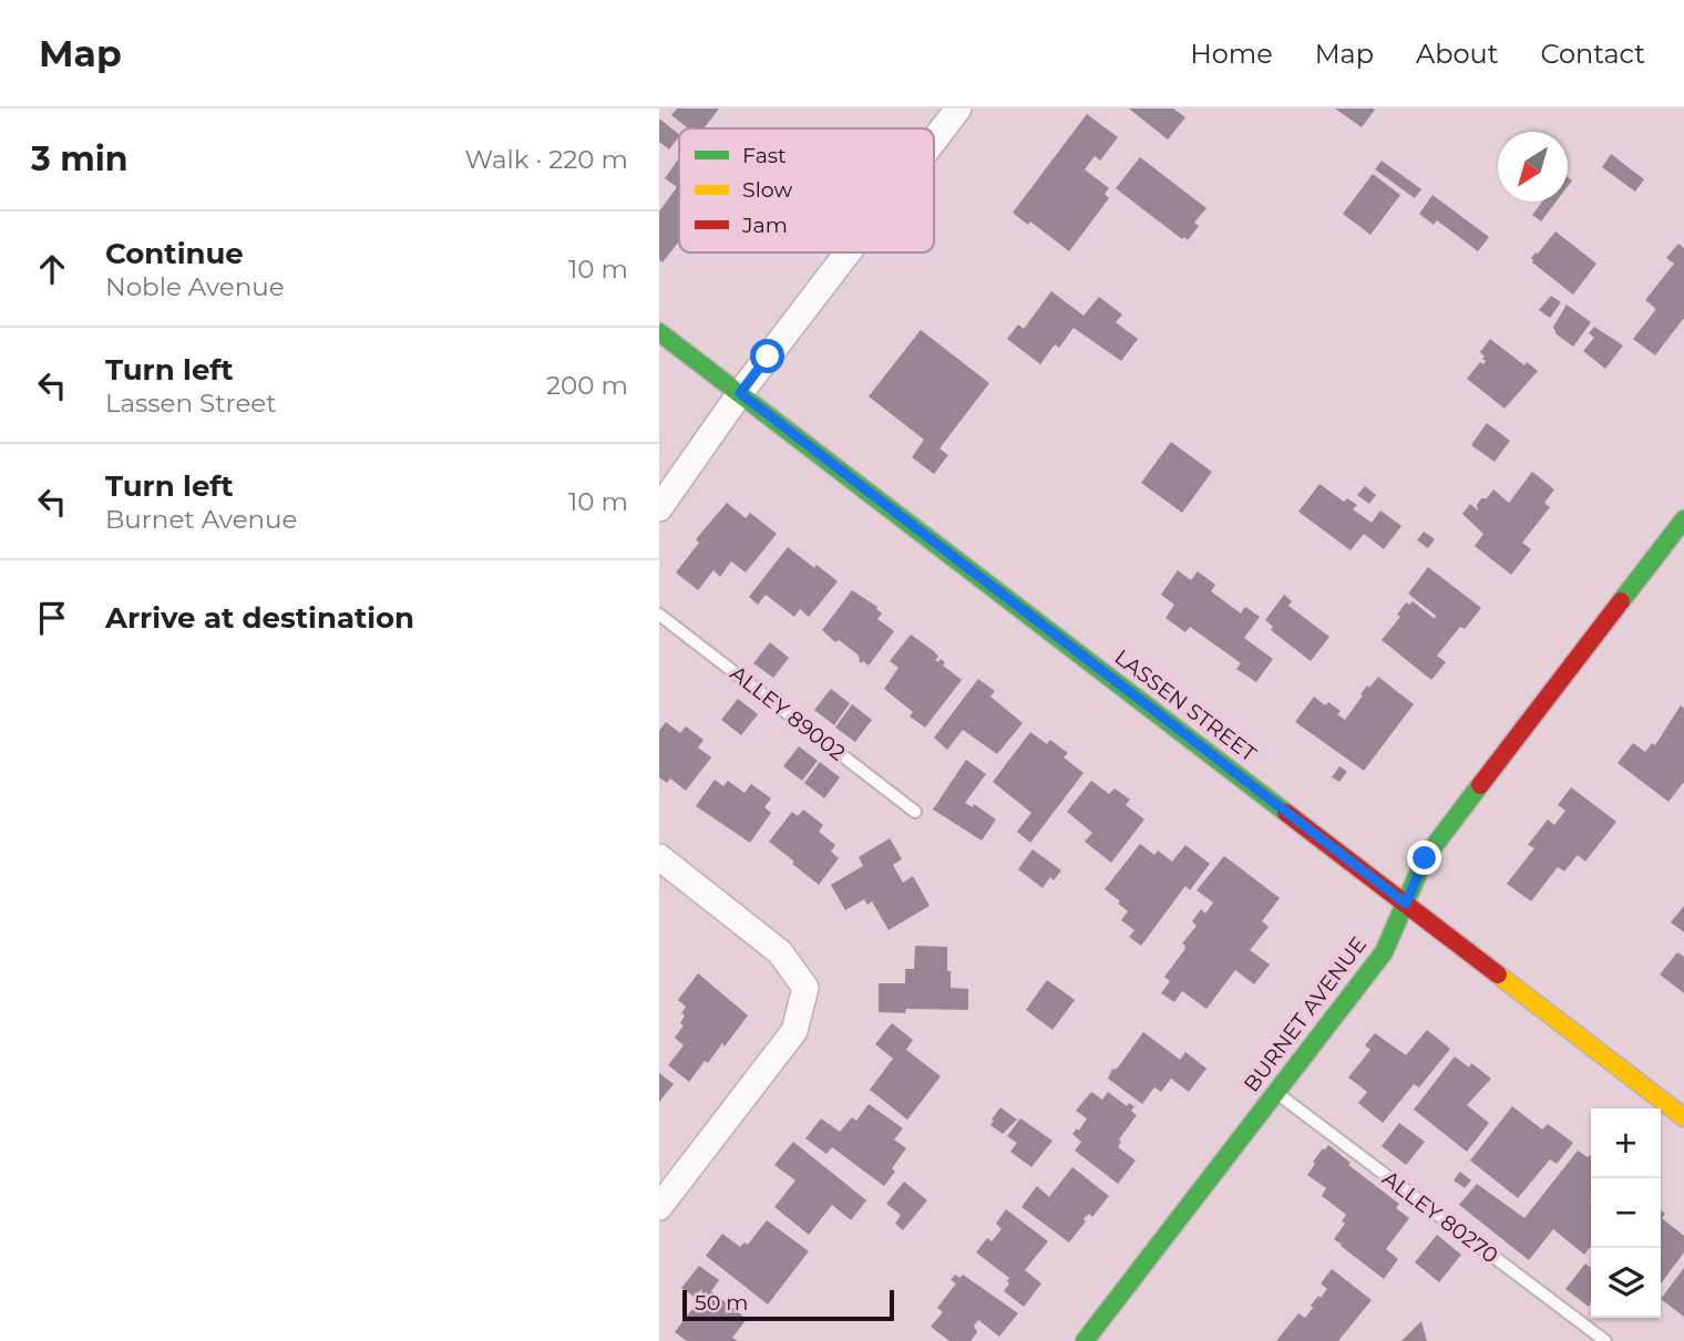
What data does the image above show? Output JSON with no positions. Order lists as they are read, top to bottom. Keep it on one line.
{"streets":{"main road":["LASSEN STREET","BURNET AVENUE"],"lane":["ALLEY 89002","ALLEY 80270"]},"crossings":[["LASSEN STREET","BURNET AVENUE"],["BURNET AVENUE","ALLEY 80270"]],"legend":["Fast","Slow","Jam"],"scale_bar":"50 m","north":"bottom left","page":{"header":"Map","nav":["Home","Map","About","Contact"],"heading":["3 min","Walk · 220 m"],"list":[["Continue","Noble Avenue","10 m"],["Turn left","Lassen Street","200 m"],["Turn left","Burnet Avenue","10 m"],"Arrive at destination"],"map_buttons":["+","−"],"scale":"50 m"}}
